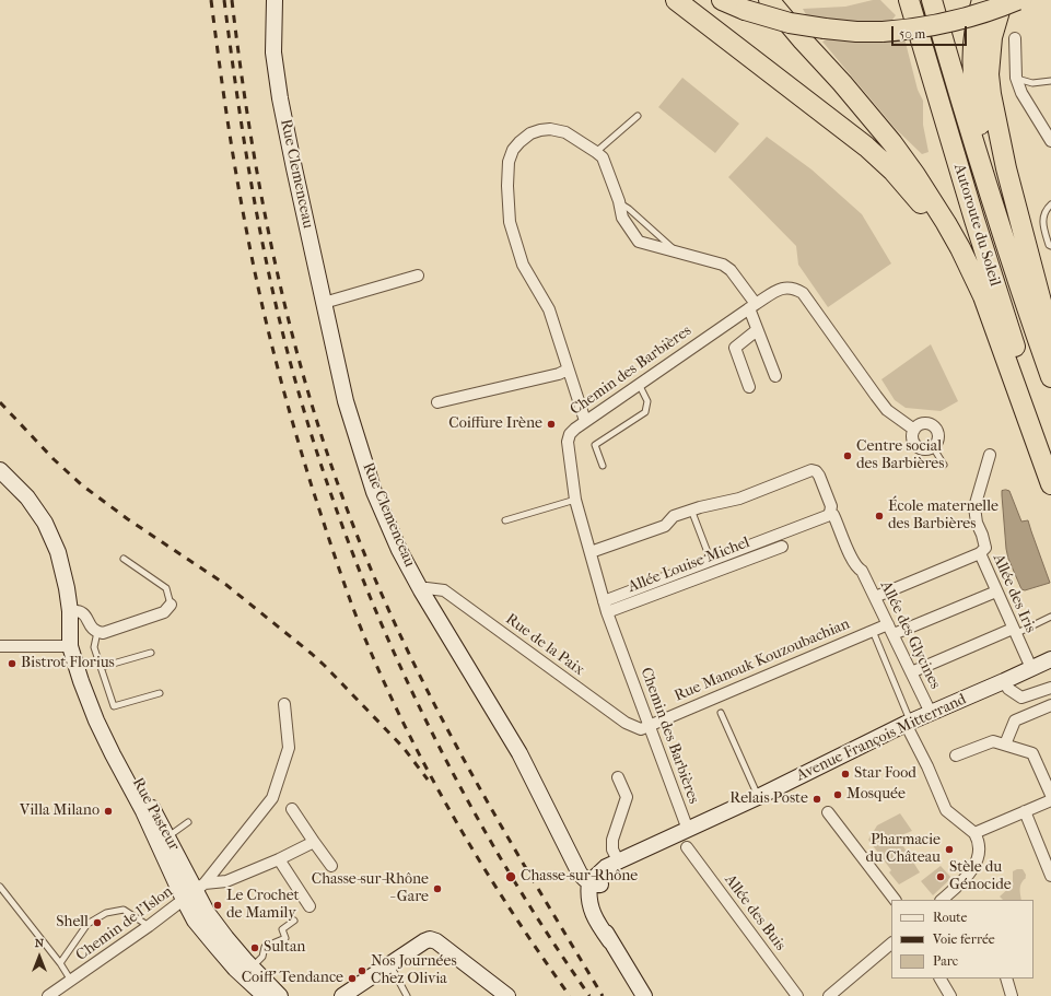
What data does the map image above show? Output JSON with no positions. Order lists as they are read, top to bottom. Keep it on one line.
{"streets":{"highway":["Autoroute du Soleil"],"street":["Rue Clemenceau","Chemin des Barbières","Allée Louise Michel","Allée des Iris","Allée des Glycines","Rue de la Paix","Rue Manouk Kouzoubachian","Avenue François Mitterrand","Rue Pasteur","Allée des Buis","Chemin de l'Islon"]},"crossings":[["Rue Clemenceau","Rue de la Paix"],["Rue Clemenceau","Avenue François Mitterrand"],["Chemin des Barbières","Allée Louise Michel"],["Chemin des Barbières","Rue de la Paix"],["Chemin des Barbières","Rue Manouk Kouzoubachian"],["Chemin des Barbières","Avenue François Mitterrand"],["Allée des Iris","Rue Manouk Kouzoubachian"],["Allée des Iris","Avenue François Mitterrand"],["Allée des Glycines","Rue Manouk Kouzoubachian"],["Allée des Glycines","Avenue François Mitterrand"],["Rue de la Paix","Rue Manouk Kouzoubachian"],["Rue Pasteur","Chemin de l'Islon"]],"places":["Coiffure Irène","Centre social des Barbières","École maternelle des Barbières","Bistrot Florius","Star Food","Mosquée","Relais Poste","Villa Milano","Pharmacie du Château","Chasse-sur-Rhône","Stèle du Génocide","Chasse-sur-Rhône - Gare","Le Crochet de Mamily","Shell","Sultan","Nos Journées Chez Olivia","Coiff' Tendance"],"legend":["Route","Voie ferrée","Parc"],"scale_bar":"50 m","north":"top"}
